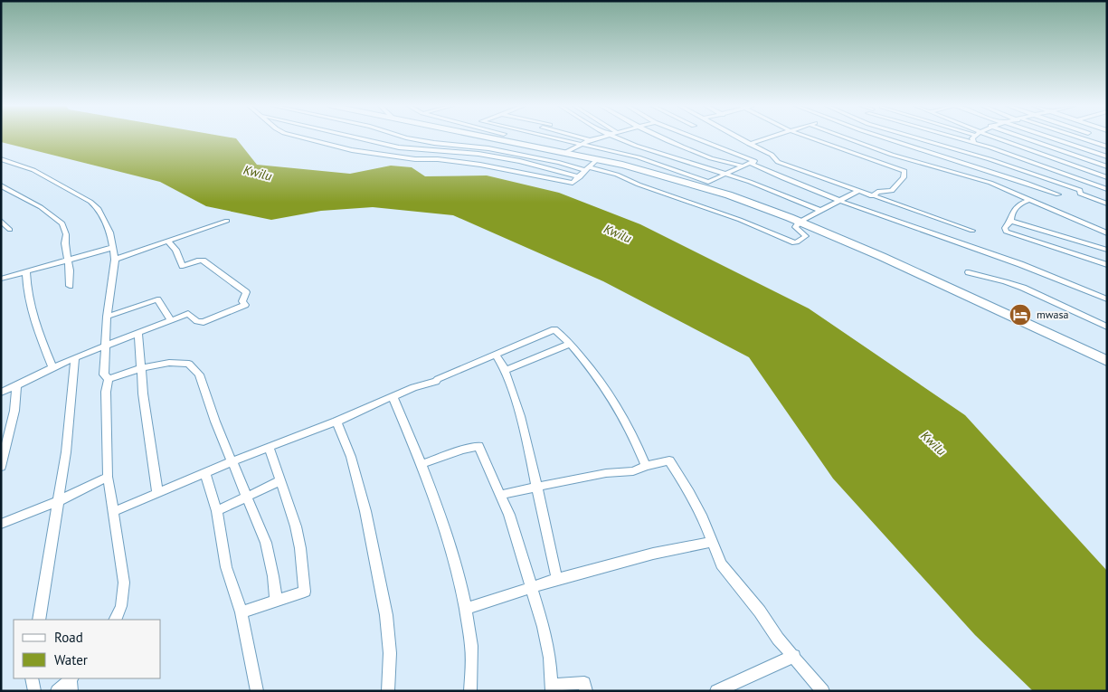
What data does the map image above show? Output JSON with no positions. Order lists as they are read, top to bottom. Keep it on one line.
{"water":["Kwilu"],"places":{"hotel":["mwasa"]},"legend":["Road","Water"]}
